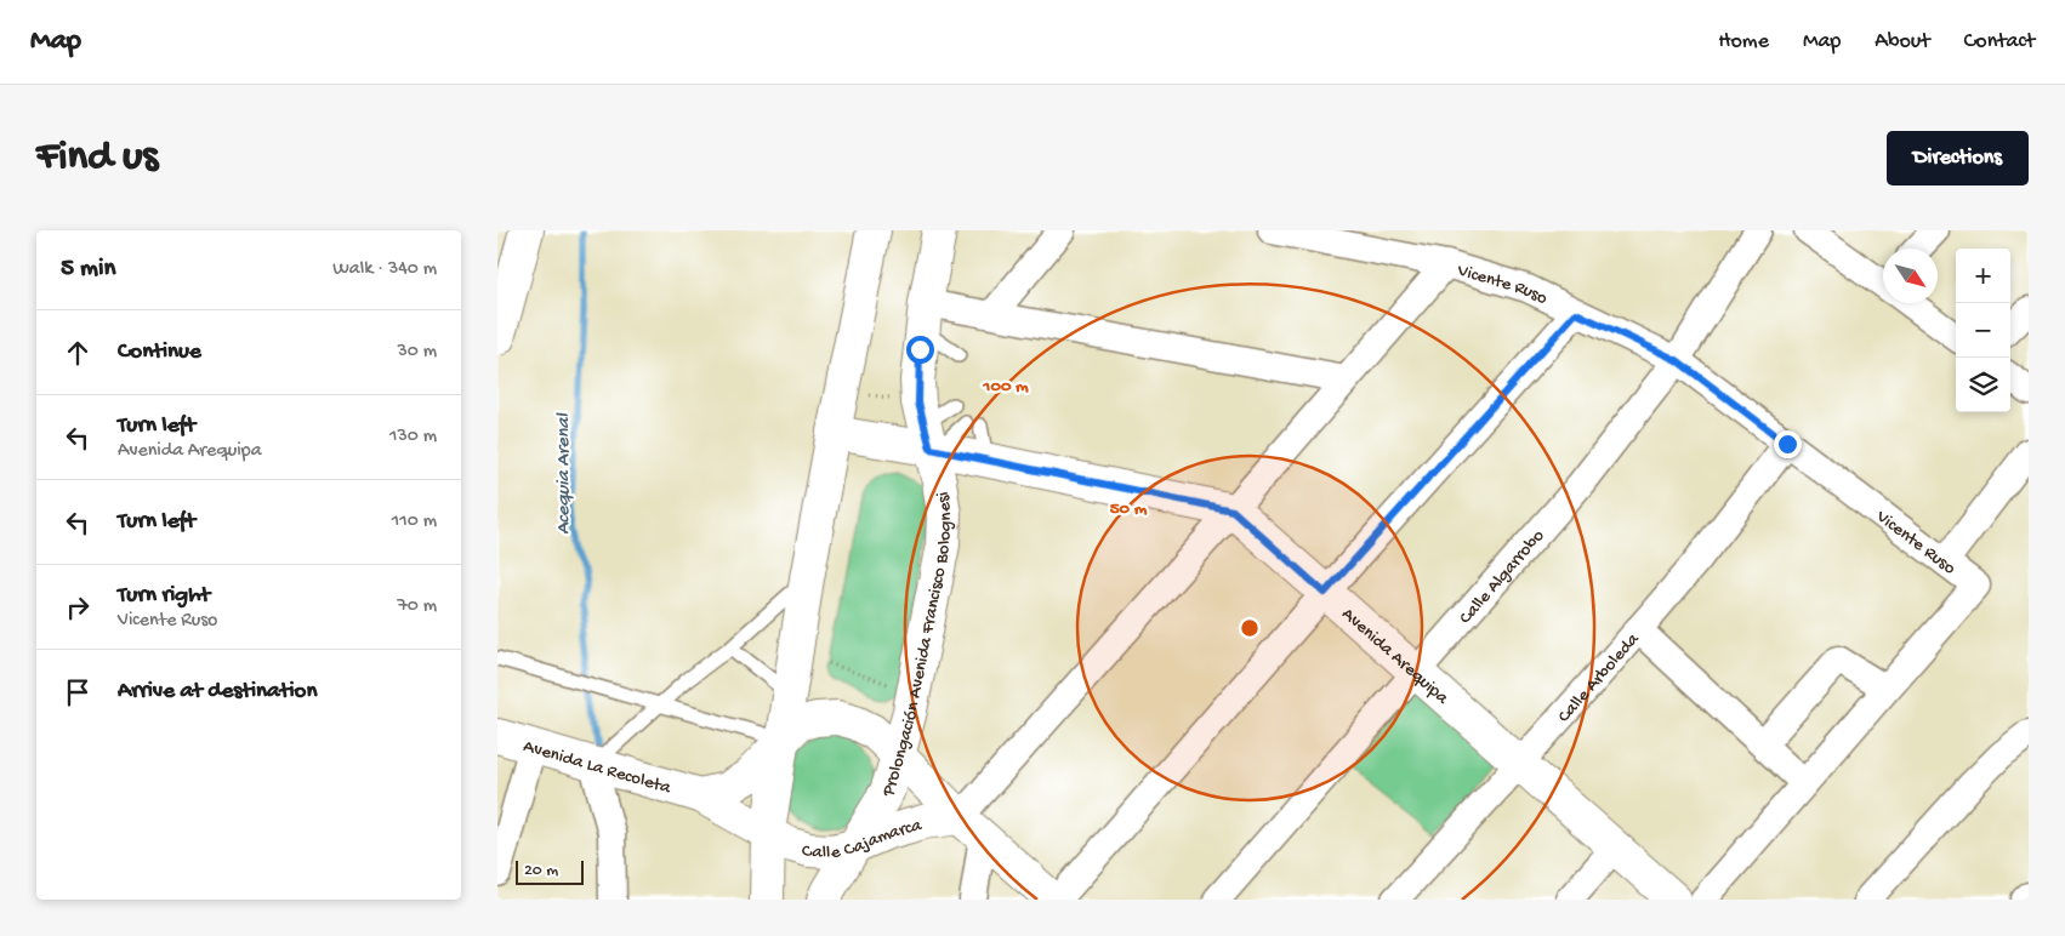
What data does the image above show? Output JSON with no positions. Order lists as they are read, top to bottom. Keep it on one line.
{"streets":{"main road":["Prolongación Avenida Francisco Bolognesi","Avenida Arequipa","Avenida La Recoleta","Calle Cajamarca"],"street":["Vicente Ruso","Calle Algarrobo","Calle Arboleda"]},"crossings":[["Vicente Ruso","Calle Algarrobo"],["Vicente Ruso","Calle Arboleda"],["Calle Algarrobo","Avenida Arequipa"],["Prolongación Avenida Francisco Bolognesi","Avenida La Recoleta"],["Prolongación Avenida Francisco Bolognesi","Calle Cajamarca"],["Avenida Arequipa","Calle Arboleda"],["Avenida La Recoleta","Calle Cajamarca"]],"water":["Acequia Arenal"],"scale_bar":"20 m","north":"bottom right","page":{"header":"Map","nav":["Home","Map","About","Contact"],"buttons":"Directions","title":"Find us","heading":["5 min","Walk · 340 m"],"map_buttons":["+","−"],"list":[["Continue","30 m"],["Turn left","Avenida Arequipa","130 m"],["Turn left","110 m"],["Turn right","Vicente Ruso","70 m"],"Arrive at destination"],"scale":"20 m"},"rings":["100 m","50 m"]}
